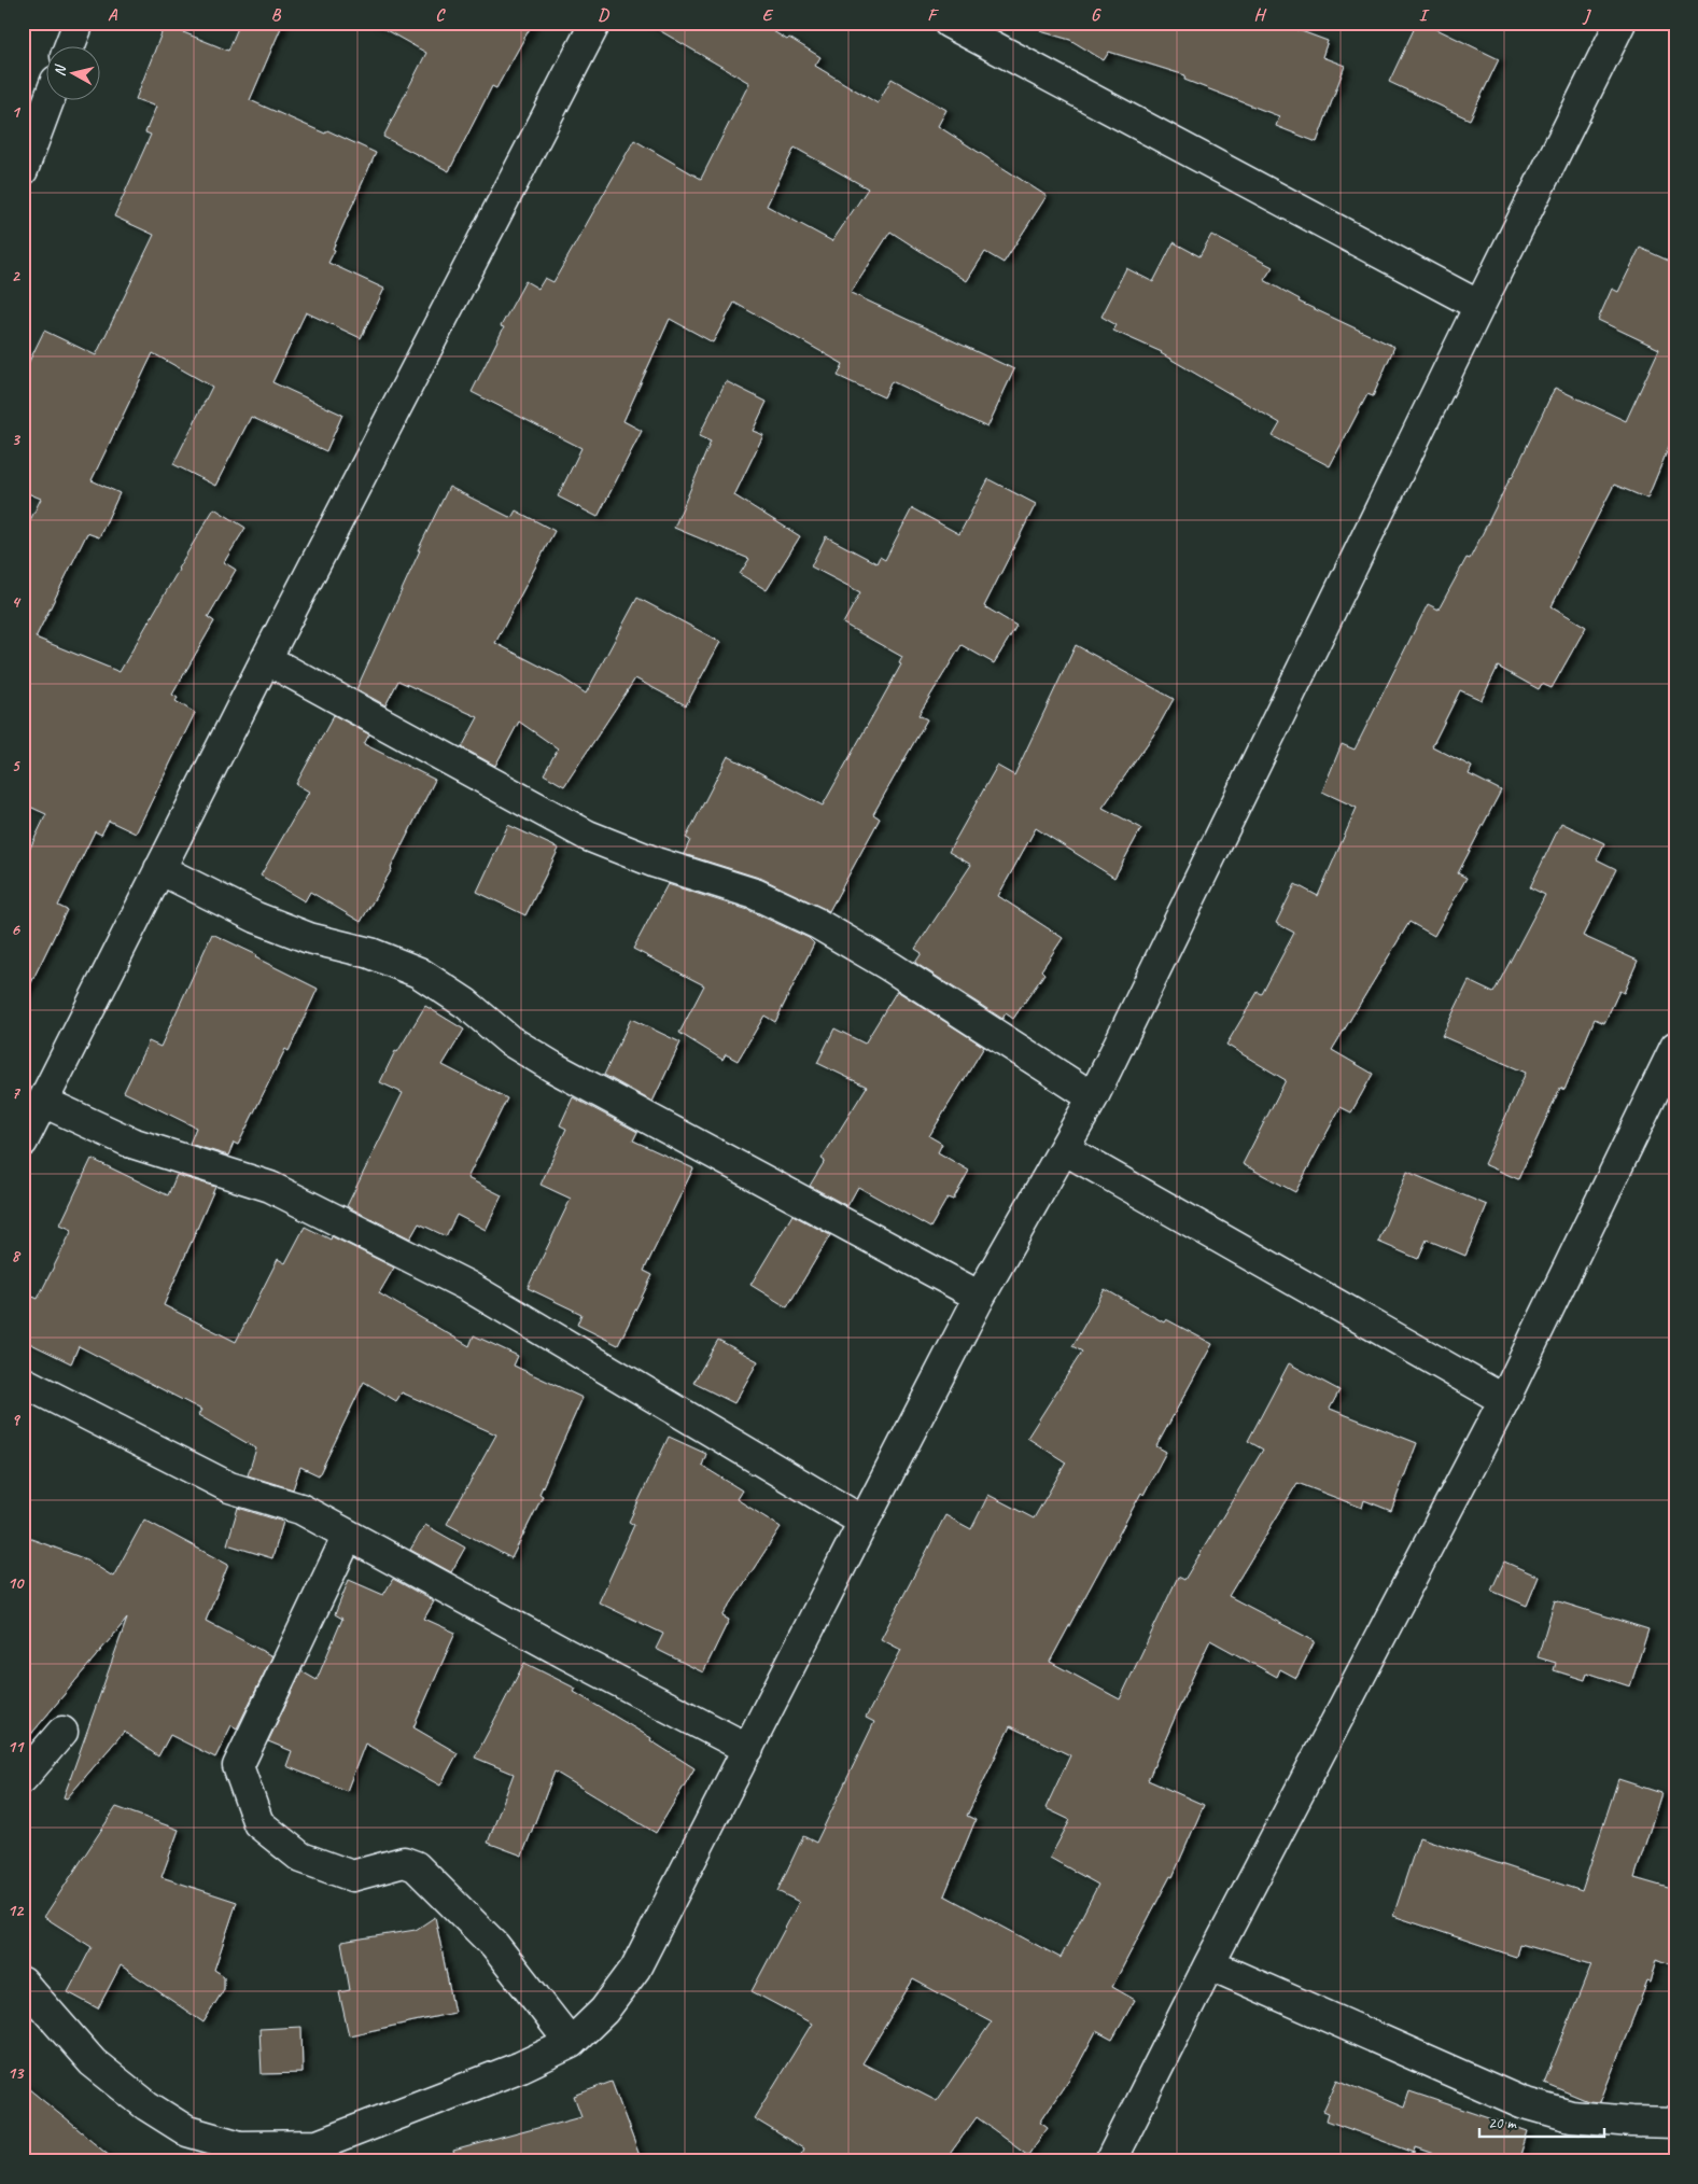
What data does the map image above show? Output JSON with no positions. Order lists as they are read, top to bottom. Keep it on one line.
{"scale_bar":"20 m","north":"left","grid":{"columns":["A","B","C","D","E","F","G","H","I","J"],"rows":["1","2","3","4","5","6","7","8","9","10","11","12","13"]}}
